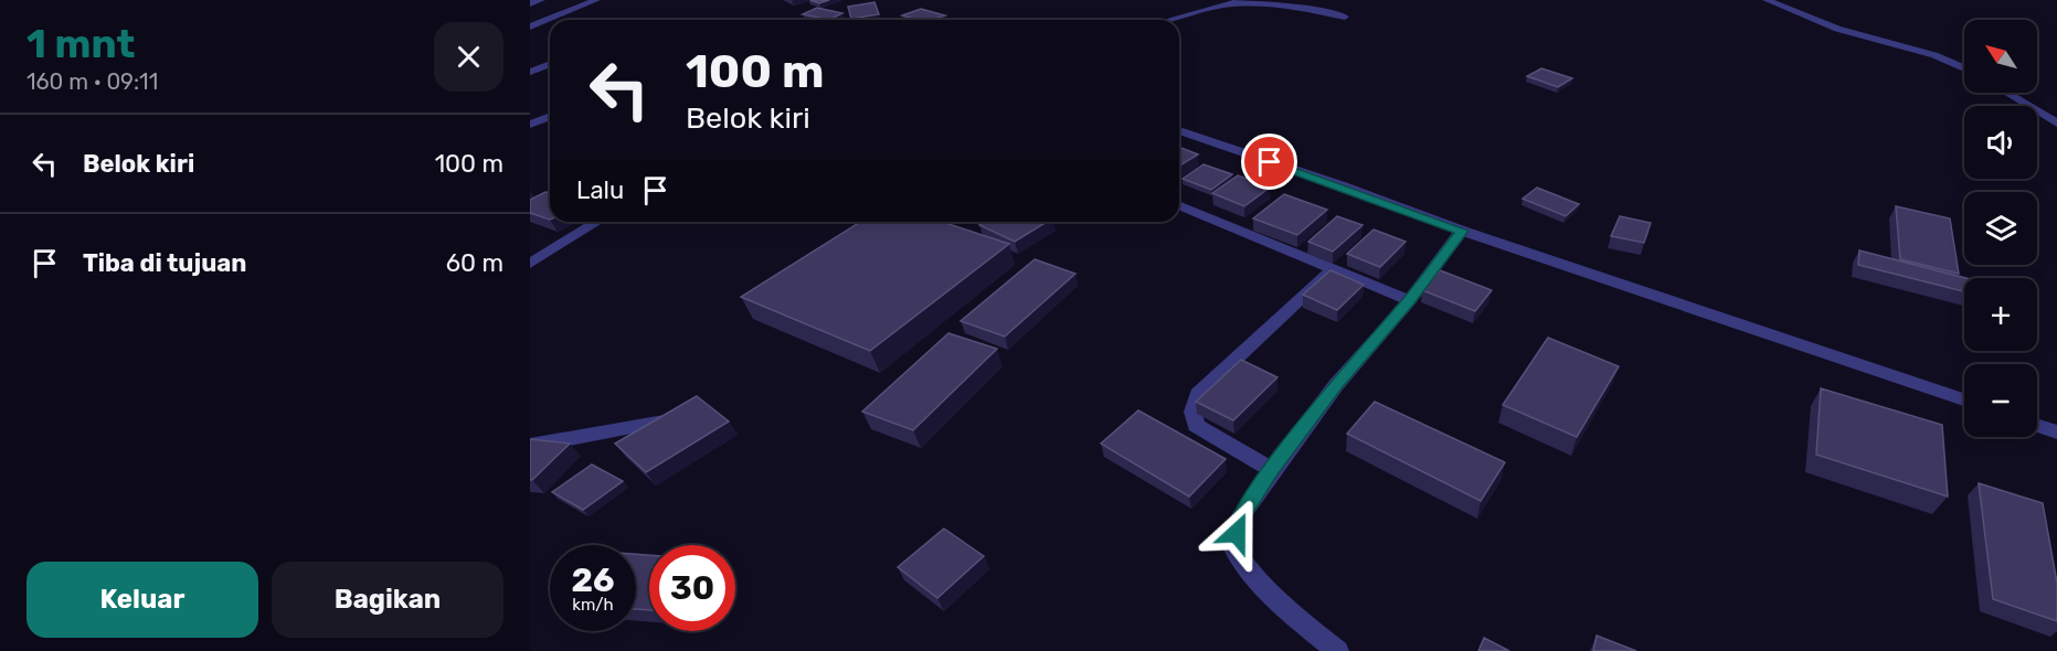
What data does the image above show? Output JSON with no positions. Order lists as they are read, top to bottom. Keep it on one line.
{"north":"top left","page":{"heading":["1 mnt","160 m · 09:11"],"map_buttons":["+","−"],"turn":["100 m","Belok kiri"],"list":[{"name":"Belok kiri","value":"100 m"},{"name":"Tiba di tujuan","value":"60 m"}],"then":"Lalu","speed":"26 km/h","limit":"30","buttons":["Keluar","Bagikan"]}}
